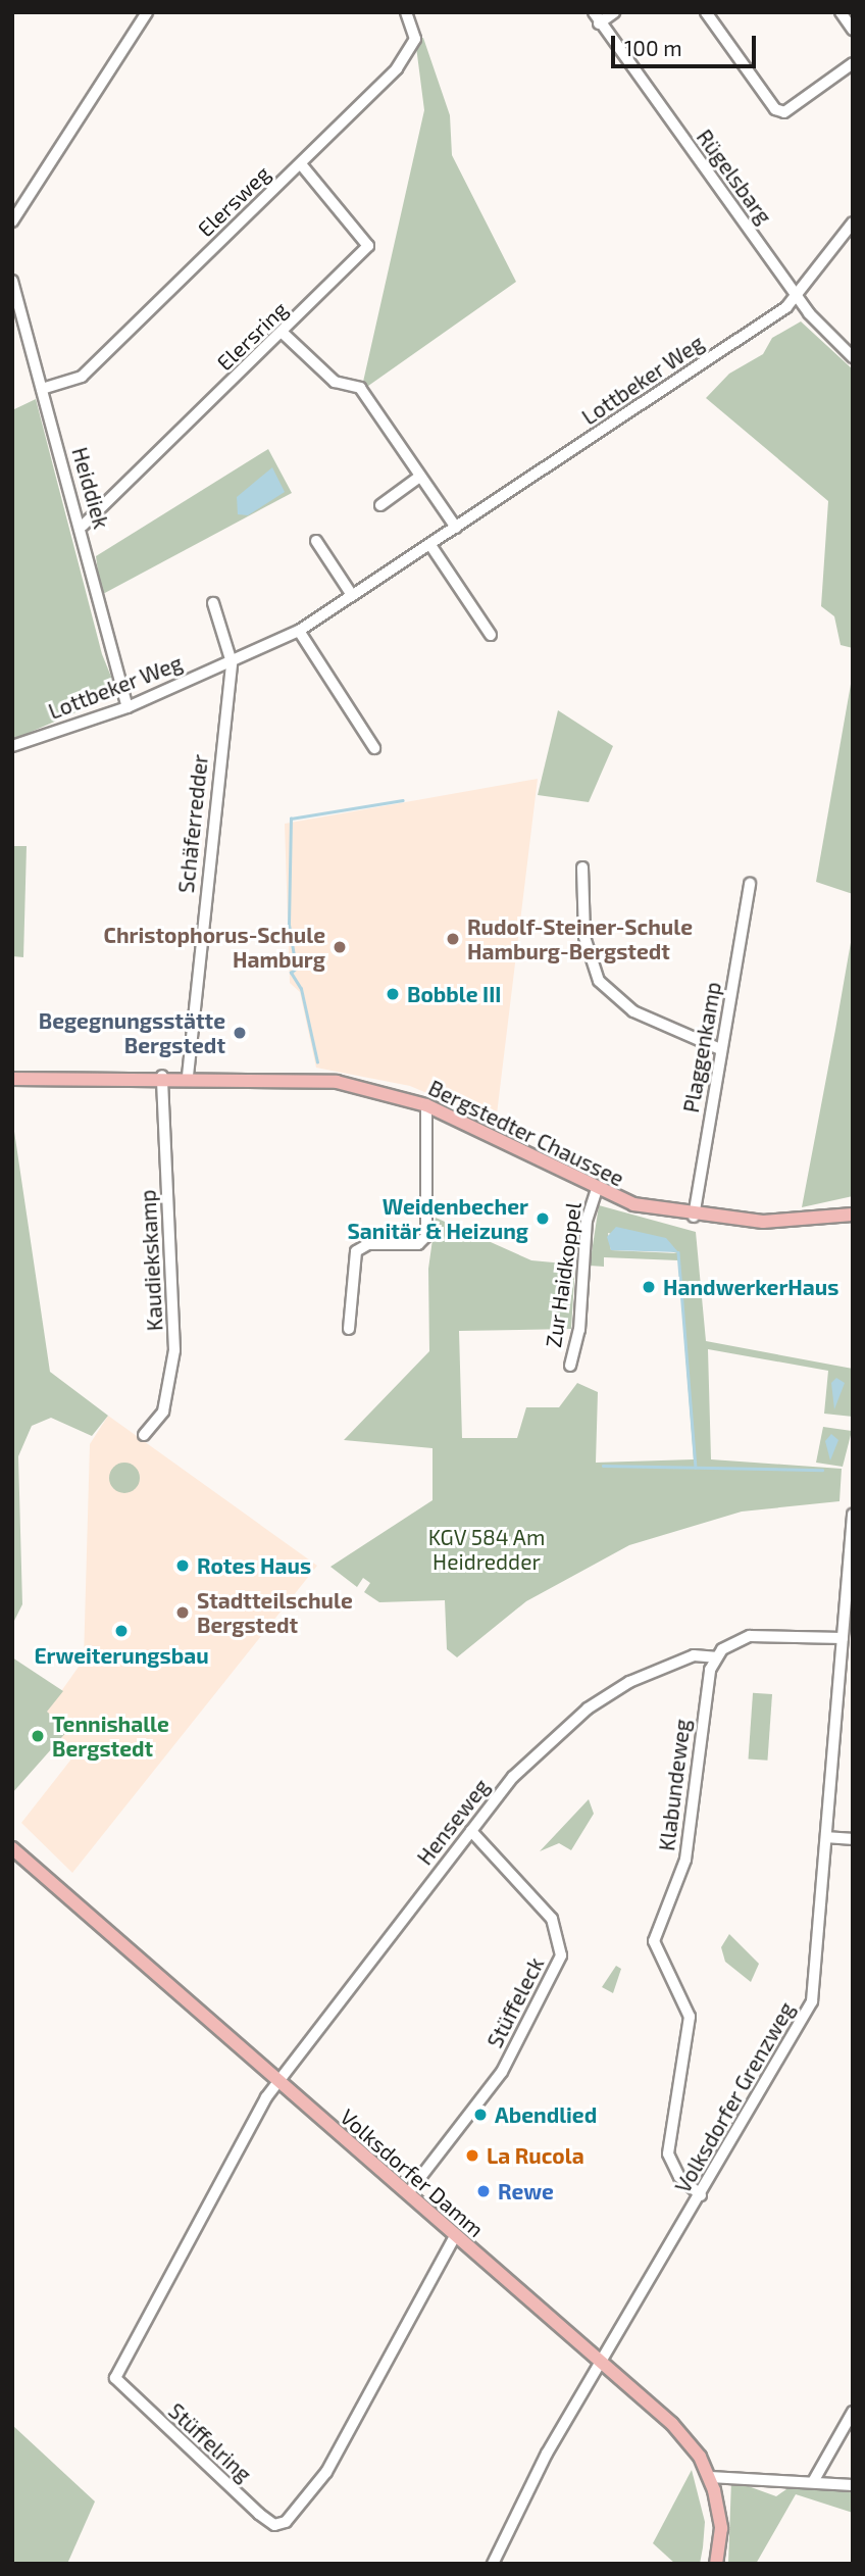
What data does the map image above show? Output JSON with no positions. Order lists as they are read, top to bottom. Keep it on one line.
{"streets":{"main road":["Bergstedter Chaussee","Volksdorfer Damm"],"street":["Rügelsbarg","Elersweg","Elersring","Lottbeker Weg","Heiddiek","Schäferredder","Plaggenkamp","Kaudiekskamp","Zur Haidkoppel","Klabundeweg","Henseweg","Stüffeleck","Volksdorfer Grenzweg","Stüffelring"]},"crossings":[["Rügelsbarg","Lottbeker Weg"],["Elersweg","Elersring"],["Elersweg","Heiddiek"],["Elersring","Heiddiek"],["Lottbeker Weg","Heiddiek"],["Lottbeker Weg","Schäferredder"],["Schäferredder","Bergstedter Chaussee"],["Plaggenkamp","Bergstedter Chaussee"],["Bergstedter Chaussee","Kaudiekskamp"],["Bergstedter Chaussee","Zur Haidkoppel"],["Klabundeweg","Henseweg"],["Klabundeweg","Volksdorfer Grenzweg"],["Henseweg","Stüffeleck"],["Henseweg","Volksdorfer Damm"],["Henseweg","Stüffelring"],["Stüffeleck","Volksdorfer Damm"],["Volksdorfer Grenzweg","Volksdorfer Damm"],["Volksdorfer Damm","Stüffelring"]],"parks":["KGV 584 Am Heidredder"],"places":["Rudolf-Steiner-Schule Hamburg-Bergstedt","Christophorus-Schule Hamburg","Bobble III","Begegnungsstätte Bergstedt","Weidenbecher Sanitär & Heizung","HandwerkerHaus","Rotes Haus","Stadtteilschule Bergstedt","Erweiterungsbau","Tennishalle Bergstedt","Abendlied","La Rucola","Rewe"],"scale_bar":"100 m"}
